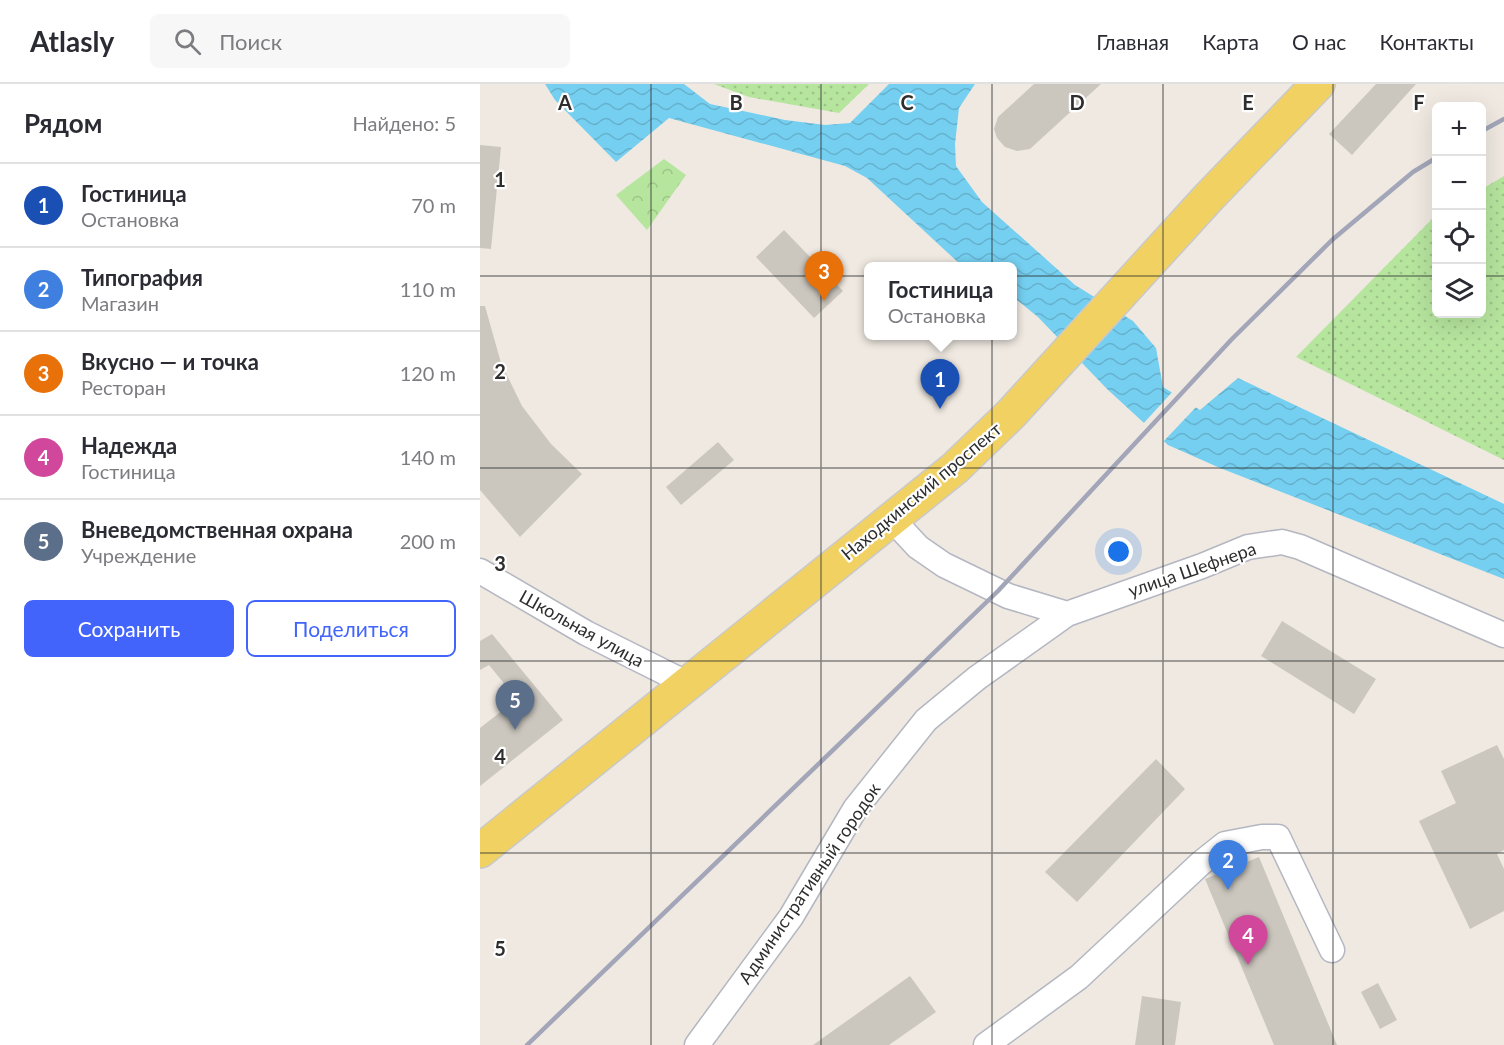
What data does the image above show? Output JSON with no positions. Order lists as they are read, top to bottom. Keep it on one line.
{"streets":{"main road":["Находкинский проспект"],"street":["улица Шефнера","Школьная улица","Административный городок"]},"crossings":[["Находкинский проспект","Школьная улица"],["улица Шефнера","Административный городок"]],"page":{"header":"Atlasly","search":"Поиск","nav":["Главная","Карта","О нас","Контакты"],"heading":["Рядом","Найдено: 5"],"map_buttons":["+","−"],"list":[{"mark":"1","name":"Гостиница","note":"Остановка","value":"70 m"},{"mark":"2","name":"Типография","note":"Магазин","value":"110 m"},{"mark":"3","name":"Вкусно — и точка","note":"Ресторан","value":"120 m"},{"mark":"4","name":"Надежда","note":"Гостиница","value":"140 m"},{"mark":"5","name":"Вневедомственная охрана","note":"Учреждение","value":"200 m"}],"pins":["3","1","5","2","4"],"popup":["Гостиница","Остановка"],"buttons":["Сохранить","Поделиться"]},"grid":{"columns":["A","B","C","D","E","F"],"rows":["1","2","3","4","5"]}}
